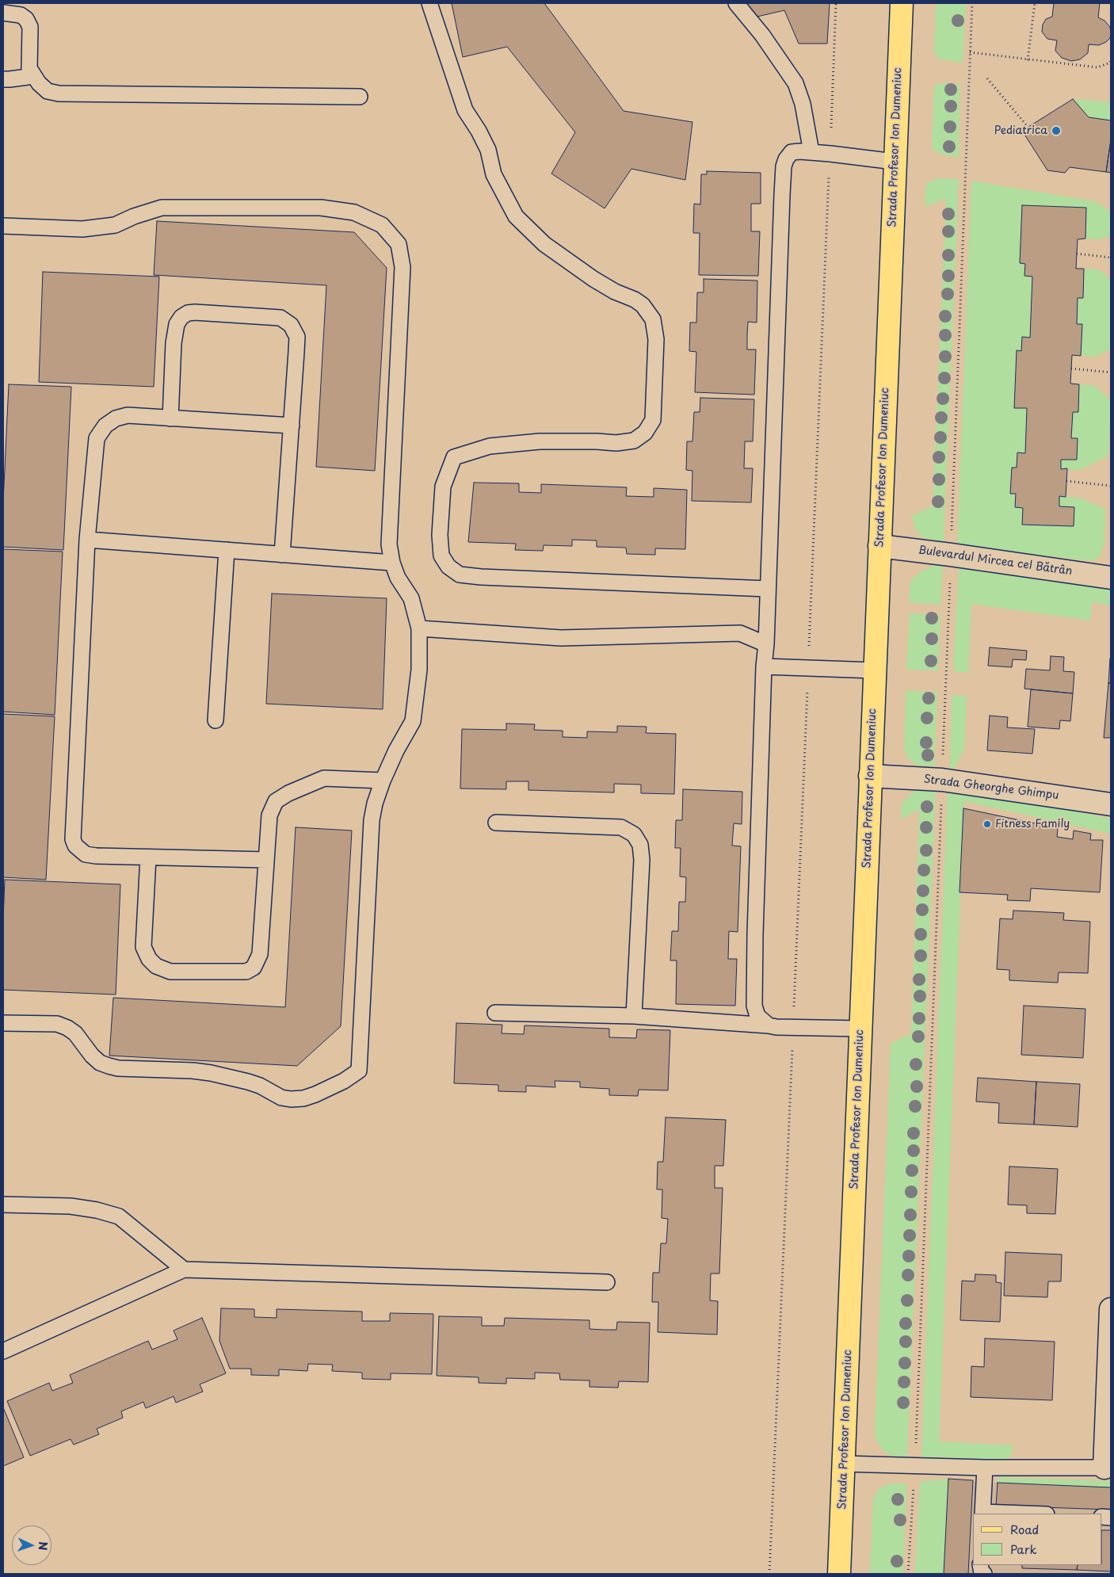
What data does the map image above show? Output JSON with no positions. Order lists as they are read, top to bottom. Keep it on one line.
{"streets":{"main road":["Strada Profesor Ion Dumeniuc"],"street":["Bulevardul Mircea cel Bătrân","Strada Gheorghe Ghimpu"]},"crossings":[["Strada Profesor Ion Dumeniuc","Bulevardul Mircea cel Bătrân"],["Strada Profesor Ion Dumeniuc","Strada Gheorghe Ghimpu"]],"places":["Pediatrica","Fitness Family"],"legend":["Road","Park"],"north":"right"}
